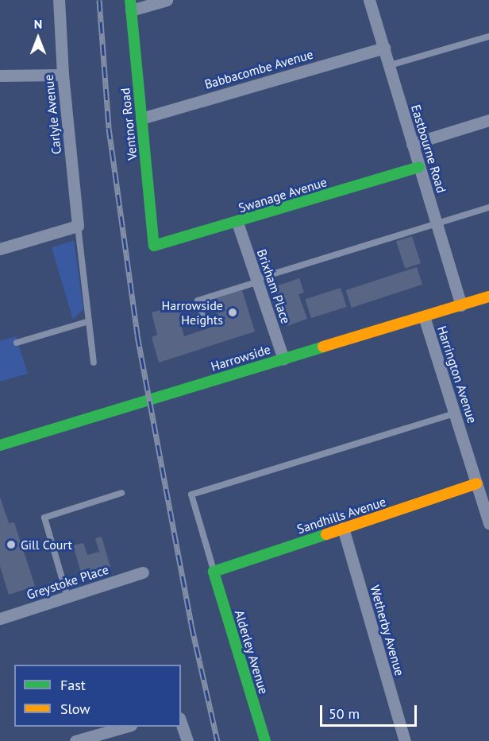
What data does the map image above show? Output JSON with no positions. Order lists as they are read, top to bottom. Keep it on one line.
{"streets":{"street":["Babbacombe Avenue","Carlyle Avenue","Ventnor Road","Eastbourne Road","Swanage Avenue","Brixham Place","Harrowside","Harrington Avenue","Sandhills Avenue","Greystoke Place","Wetherby Avenue","Alderley Avenue"]},"crossings":[["Babbacombe Avenue","Ventnor Road"],["Babbacombe Avenue","Eastbourne Road"],["Ventnor Road","Swanage Avenue"],["Eastbourne Road","Swanage Avenue"],["Eastbourne Road","Harrowside"],["Swanage Avenue","Brixham Place"],["Brixham Place","Harrowside"],["Harrowside","Harrington Avenue"],["Harrington Avenue","Sandhills Avenue"],["Sandhills Avenue","Wetherby Avenue"],["Sandhills Avenue","Alderley Avenue"]],"places":["Harrowside Heights","Gill Court"],"legend":["Fast","Slow"],"scale_bar":"50 m","north":"top"}
